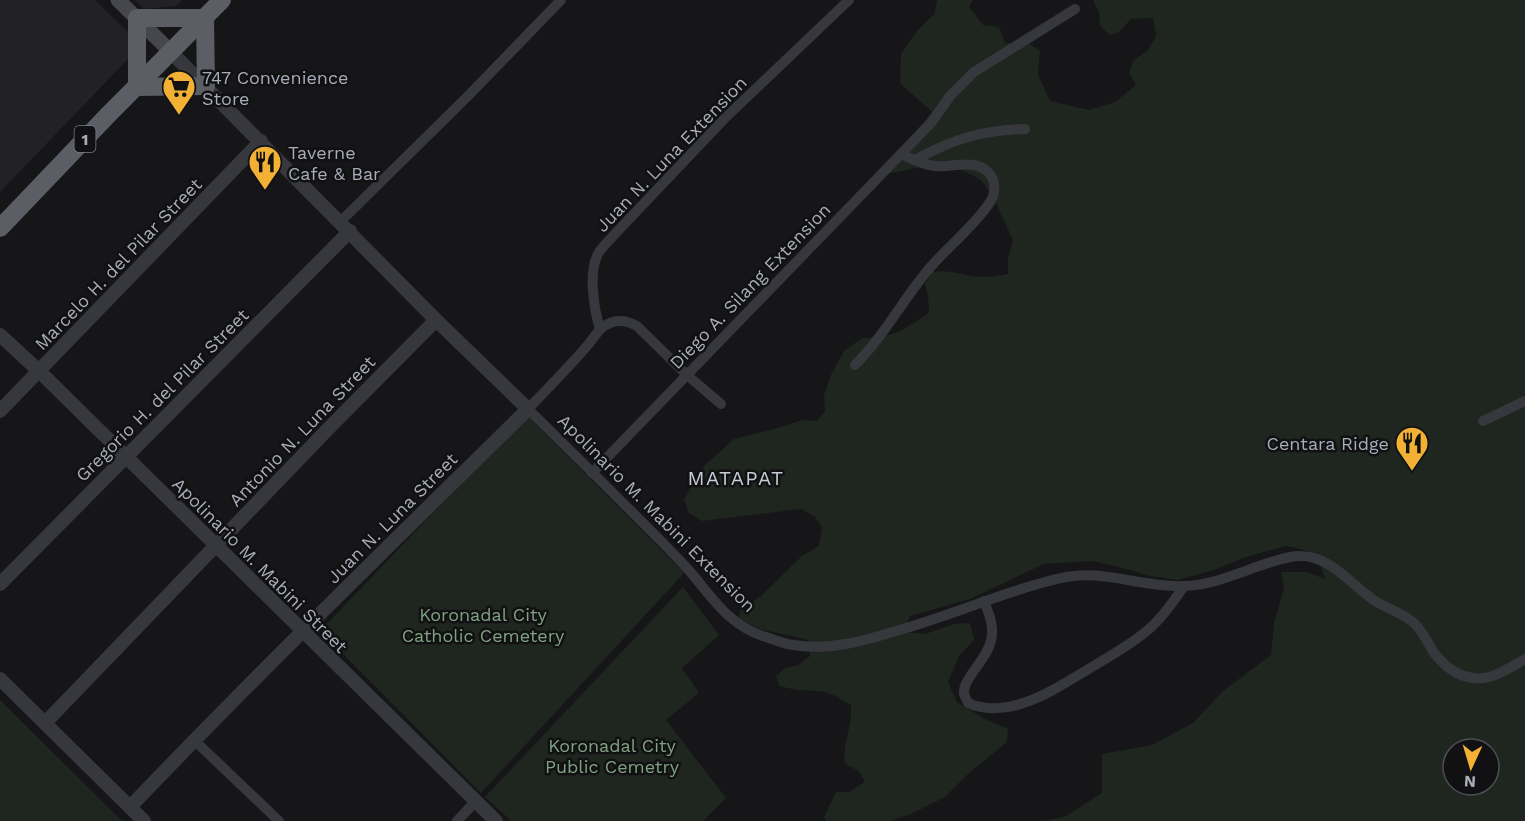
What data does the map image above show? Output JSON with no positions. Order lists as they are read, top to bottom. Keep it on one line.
{"streets":{"highway":["1"],"street":["Juan N. Luna Extension","Marcelo H. del Pilar Street","Diego A. Silang Extension","Gregorio H. del Pilar Street","Antonio N. Luna Street","Apolinario M. Mabini Extension","Juan N. Luna Street","Apolinario M. Mabini Street"]},"crossings":[["1","Apolinario M. Mabini Extension"],["Marcelo H. del Pilar Street","Apolinario M. Mabini Extension"],["Marcelo H. del Pilar Street","Apolinario M. Mabini Street"],["Diego A. Silang Extension","Apolinario M. Mabini Extension"],["Gregorio H. del Pilar Street","Apolinario M. Mabini Extension"],["Gregorio H. del Pilar Street","Apolinario M. Mabini Street"],["Antonio N. Luna Street","Apolinario M. Mabini Extension"],["Antonio N. Luna Street","Apolinario M. Mabini Street"],["Apolinario M. Mabini Extension","Juan N. Luna Street"],["Juan N. Luna Street","Apolinario M. Mabini Street"]],"districts":["MATAPAT"],"parks":["Koronadal City Catholic Cemetery","Koronadal City Public Cemetry"],"places":{"supermarket":["747 Convenience Store"],"restaurant":["Taverne Cafe & Bar","Centara Ridge"]},"north":"bottom"}
